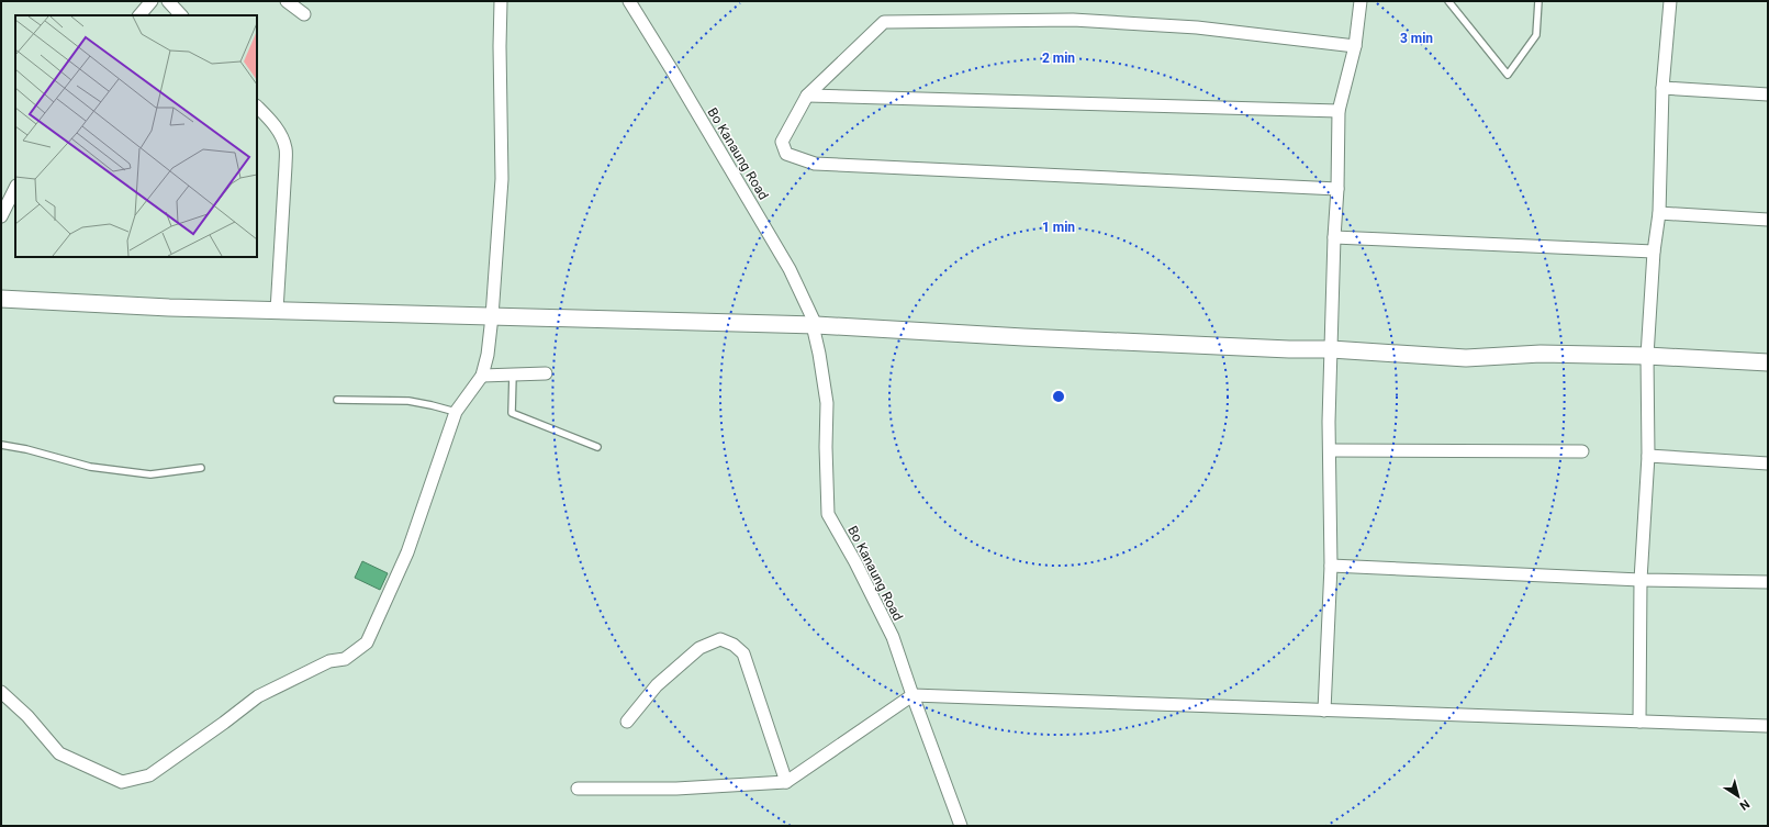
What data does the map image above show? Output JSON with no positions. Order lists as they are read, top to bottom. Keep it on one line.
{"streets":{"street":["Bo Kanaung Road"]},"north":"bottom right","rings":["3 min","2 min","1 min"]}
